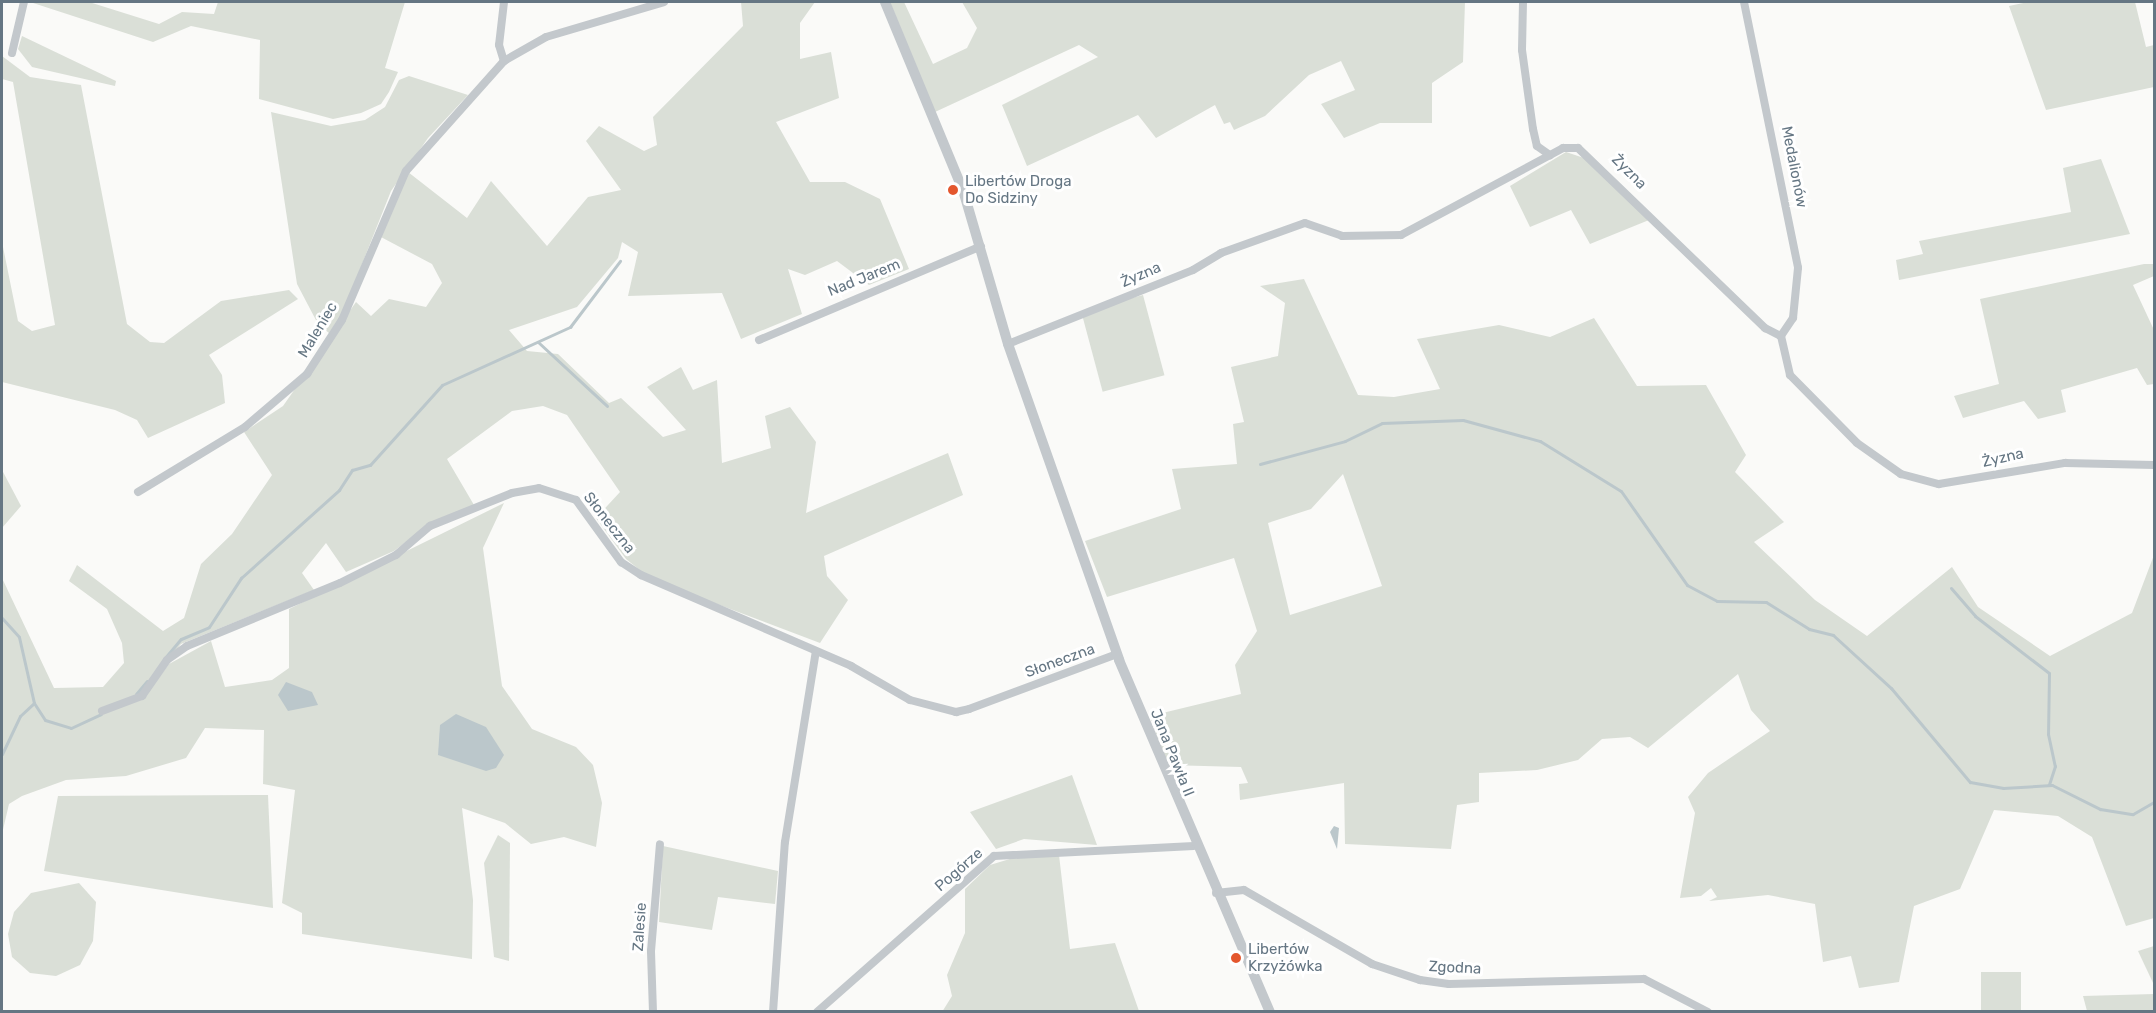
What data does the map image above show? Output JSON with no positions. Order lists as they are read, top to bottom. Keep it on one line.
{"streets":{"street":["Medalionów","Żyzna","Nad Jarem","Maleniec","Słoneczna","Jana Pawła II","Pogórze","Zalesie","Zgodna"]},"crossings":[["Medalionów","Żyzna"],["Żyzna","Jana Pawła II"],["Słoneczna","Jana Pawła II"],["Jana Pawła II","Pogórze"],["Jana Pawła II","Zgodna"]],"places":["Libertów Droga Do Sidziny","Libertów Krzyżówka"]}
